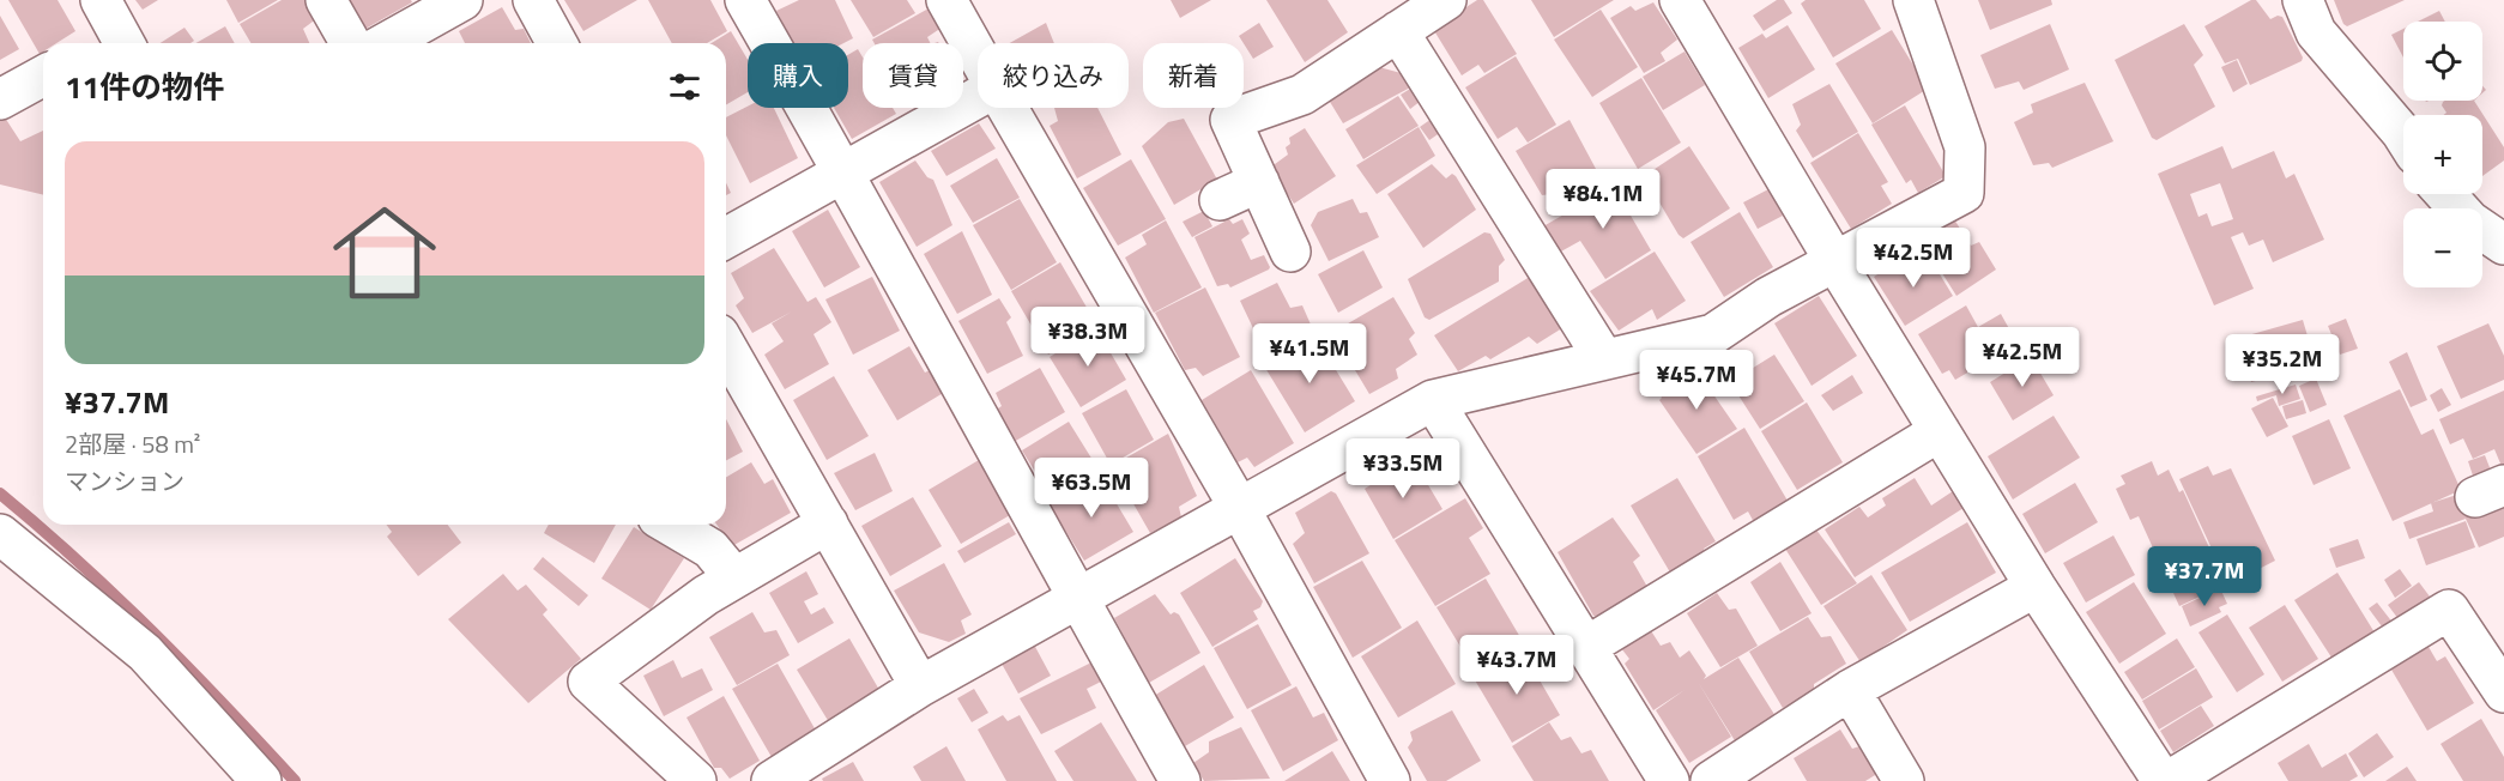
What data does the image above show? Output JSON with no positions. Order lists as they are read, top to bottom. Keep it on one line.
{"page":{"map_buttons":["+","−"],"chip":["購入","賃貸","絞り込み","新着"],"heading":"11件の物件","list":[{"name":"¥37.7M","note":"2部屋 · 58 m² · マンション"}],"price":["¥84.1M","¥42.5M","¥38.3M","¥41.5M","¥42.5M","¥35.2M","¥45.7M","¥33.5M","¥63.5M","¥37.7M","¥43.7M"]}}
